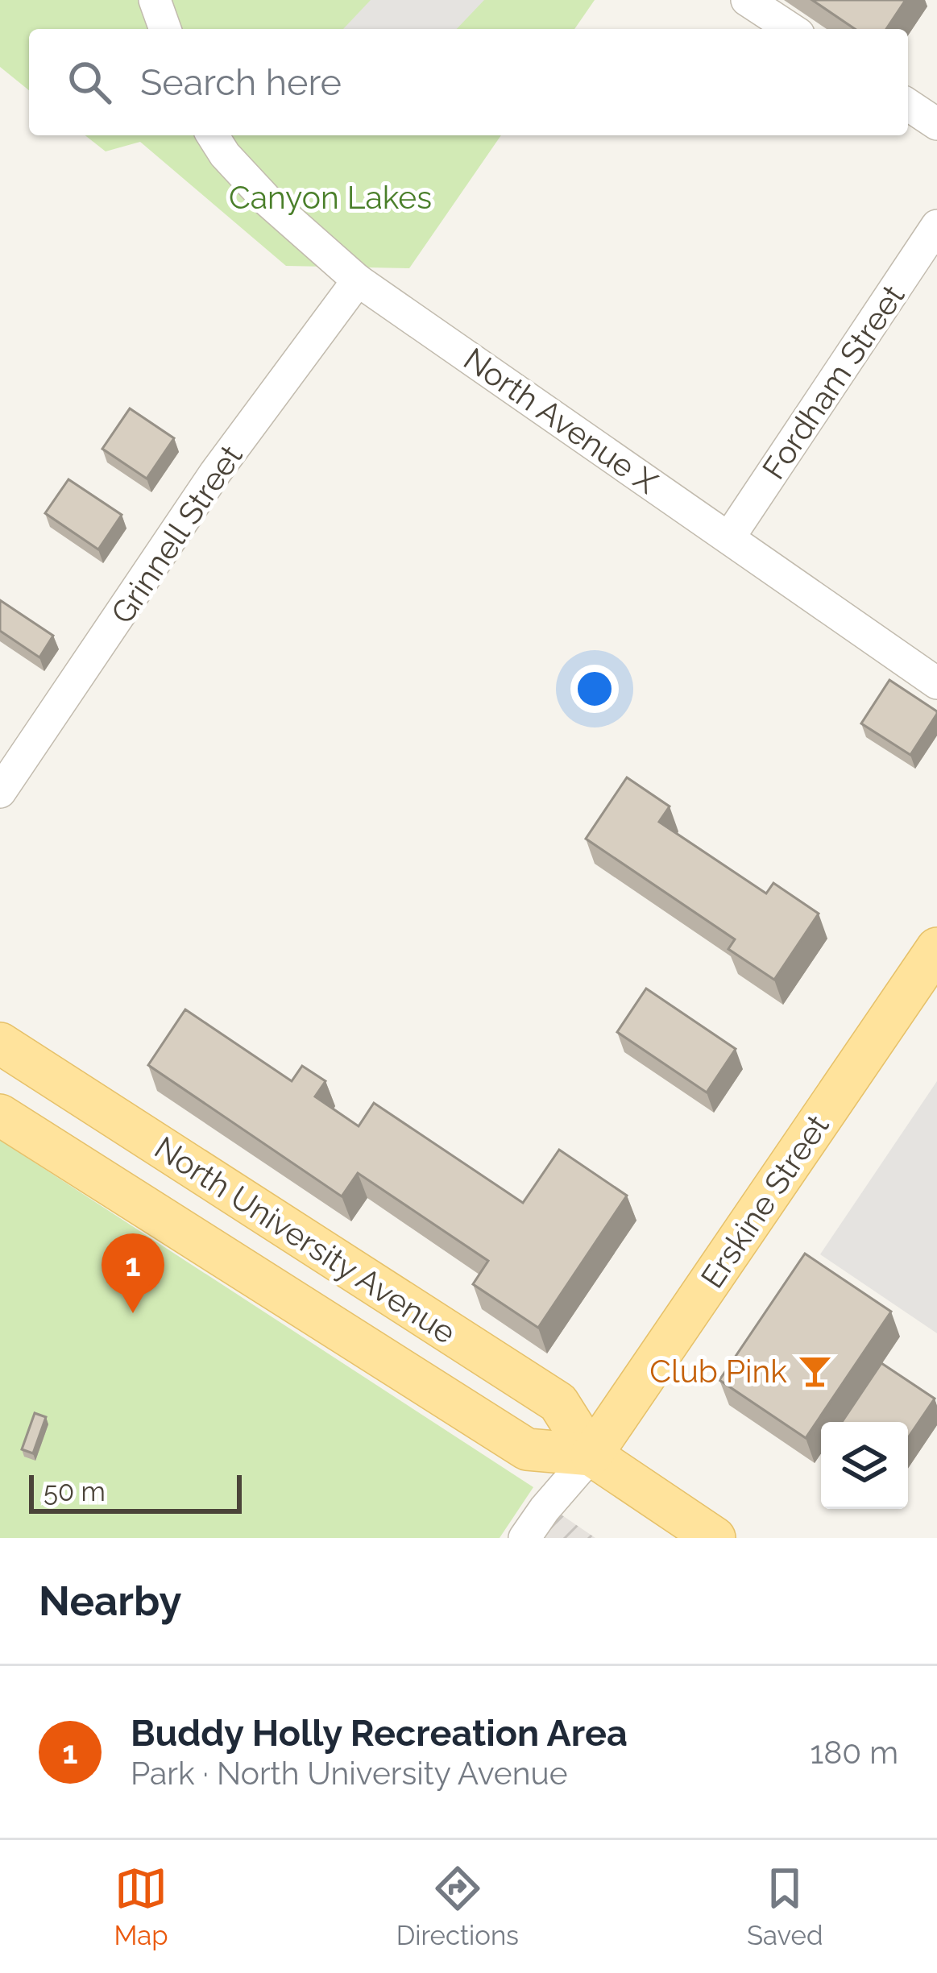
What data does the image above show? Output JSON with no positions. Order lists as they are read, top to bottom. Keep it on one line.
{"streets":{"main road":["Erskine Street","North University Avenue"],"street":["Fordham Street","North Avenue X","Grinnell Street"]},"crossings":[["Fordham Street","North Avenue X"],["North Avenue X","Grinnell Street"],["Erskine Street","North University Avenue"]],"parks":["Canyon Lakes"],"places":{"bar":["Club Pink"]},"scale_bar":"50 m","page":{"search":"Search here","pins":"1","scale":"50 m","heading":"Nearby","list":[{"mark":"1","name":"Buddy Holly Recreation Area","note":"Park · North University Avenue","value":"180 m"}],"nav":["Map","Directions","Saved"]}}
